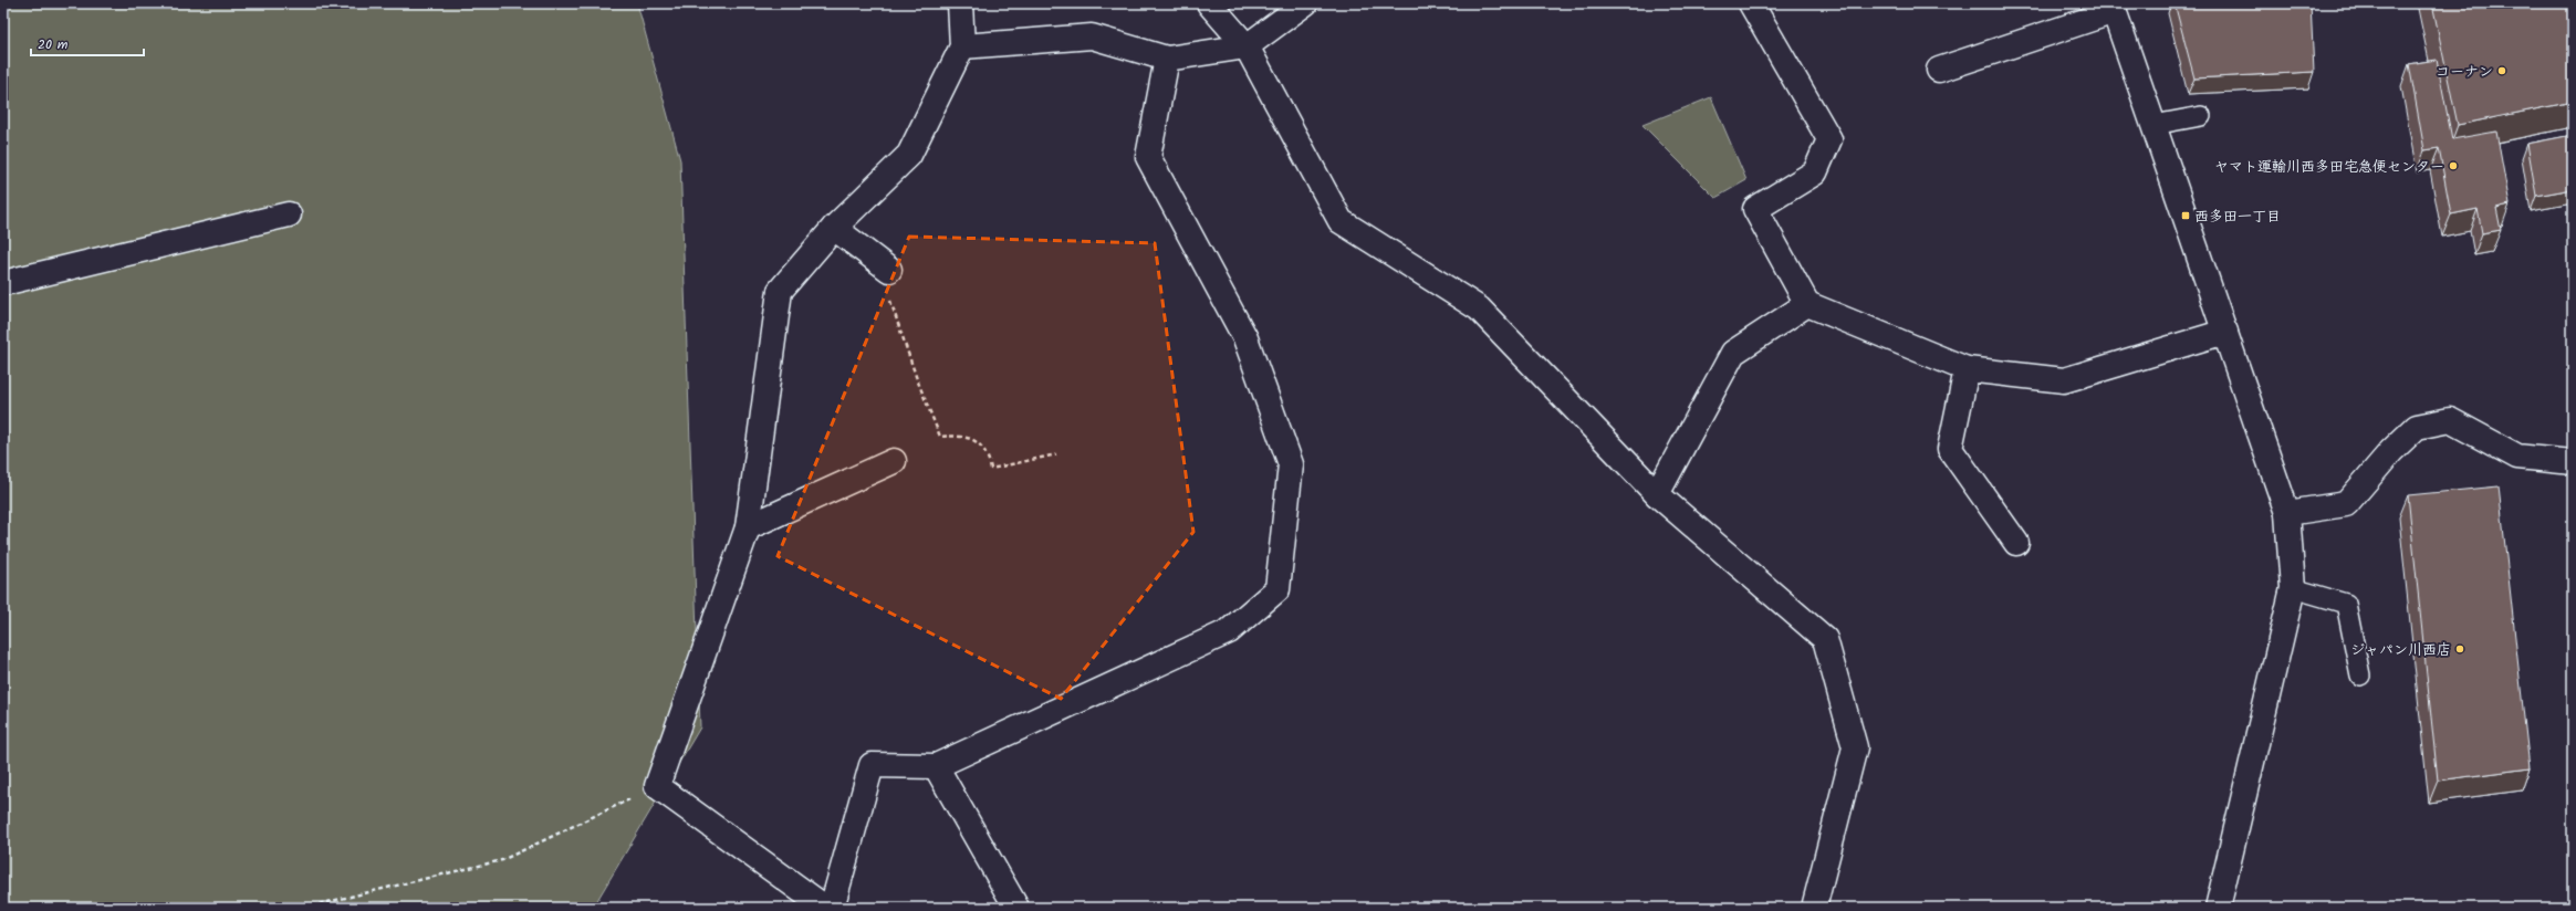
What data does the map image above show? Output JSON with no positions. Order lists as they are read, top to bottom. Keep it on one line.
{"places":{"other":["コーナン","ヤマト運輸川西多田宅急便センター","ジャパン川西店"],"transit":["西多田一丁目"]},"scale_bar":"20 m"}
